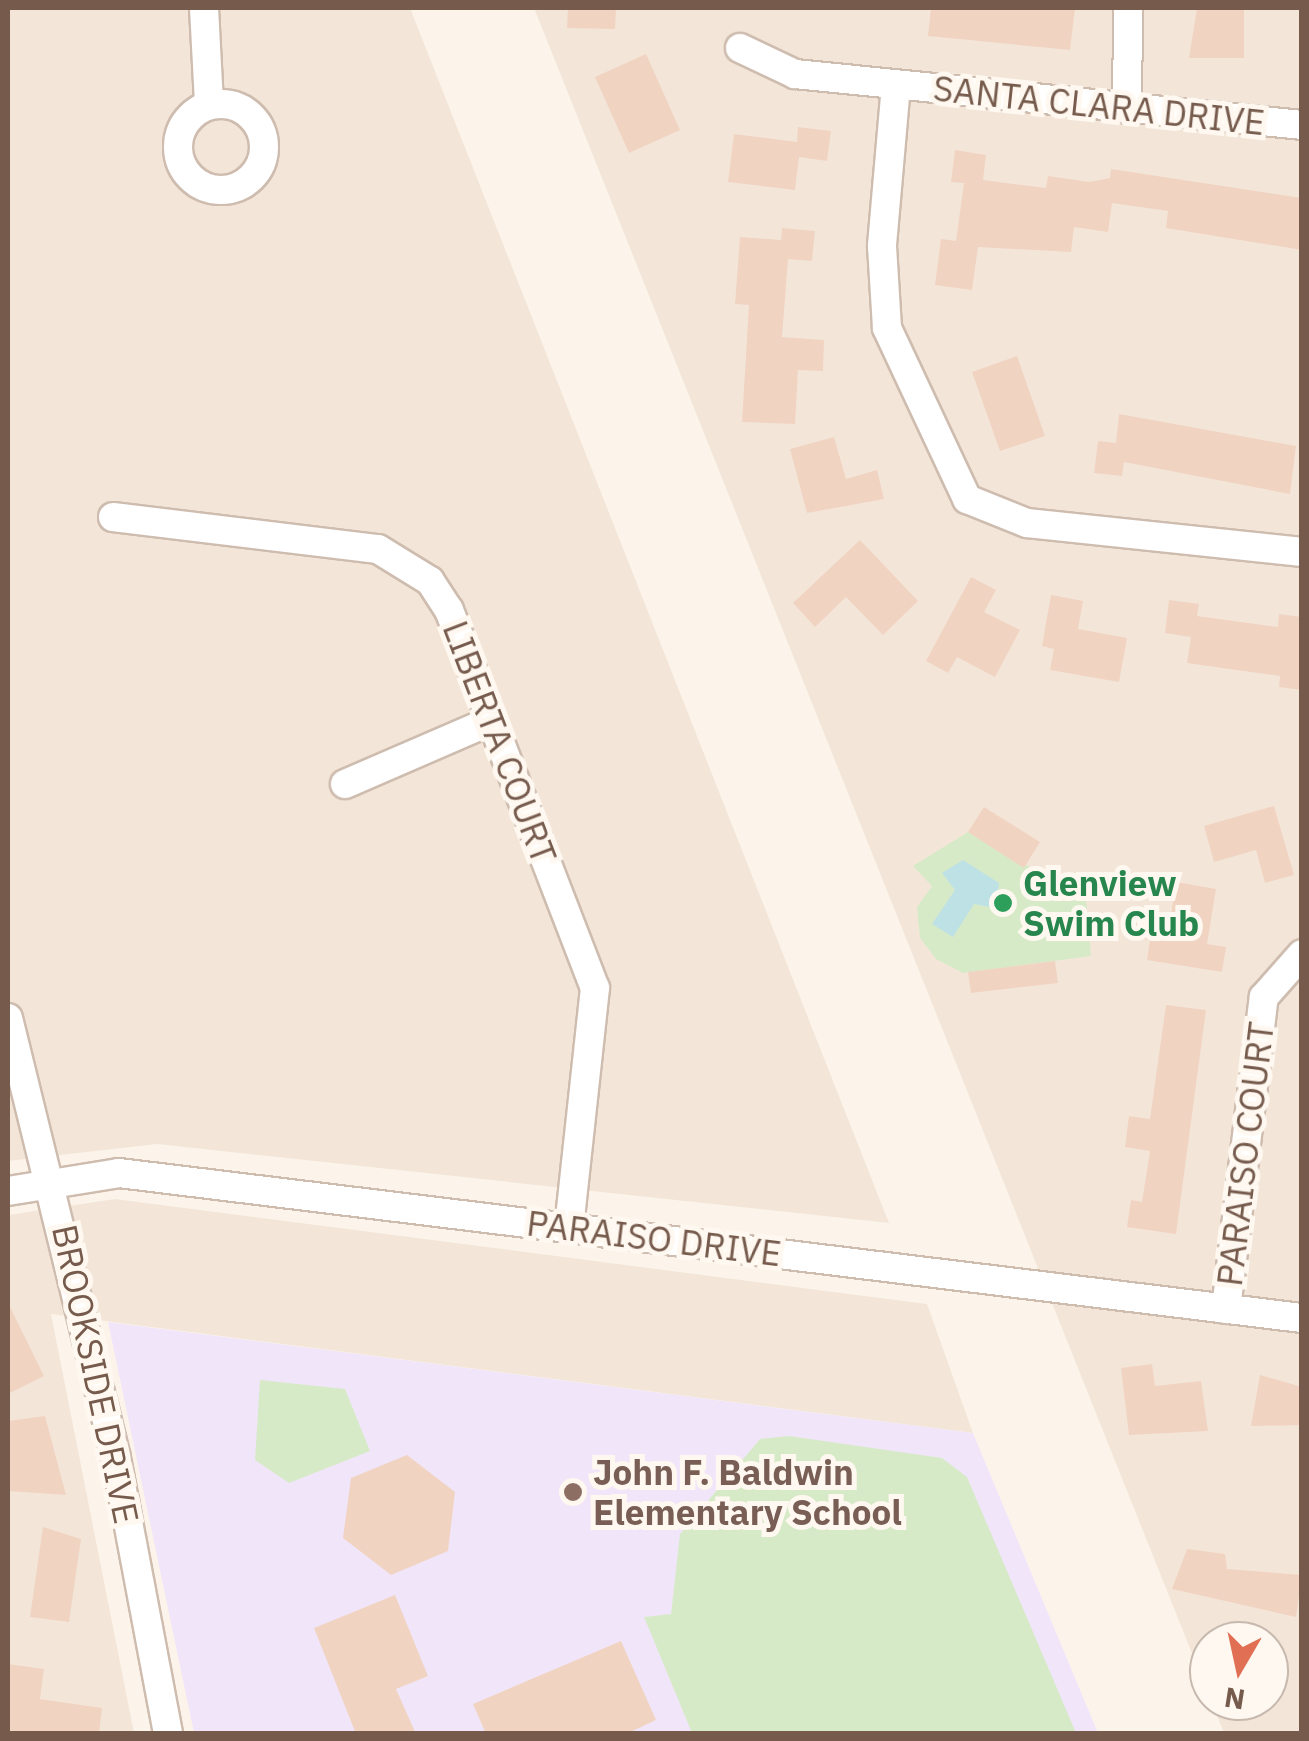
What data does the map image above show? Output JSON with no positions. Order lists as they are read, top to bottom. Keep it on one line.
{"streets":{"street":["SANTA CLARA DRIVE","LIBERTA COURT","PARAISO COURT","PARAISO DRIVE","BROOKSIDE DRIVE"]},"crossings":[["LIBERTA COURT","PARAISO DRIVE"],["PARAISO COURT","PARAISO DRIVE"],["PARAISO DRIVE","BROOKSIDE DRIVE"]],"places":["Glenview Swim Club","John F. Baldwin Elementary School"],"north":"bottom"}
